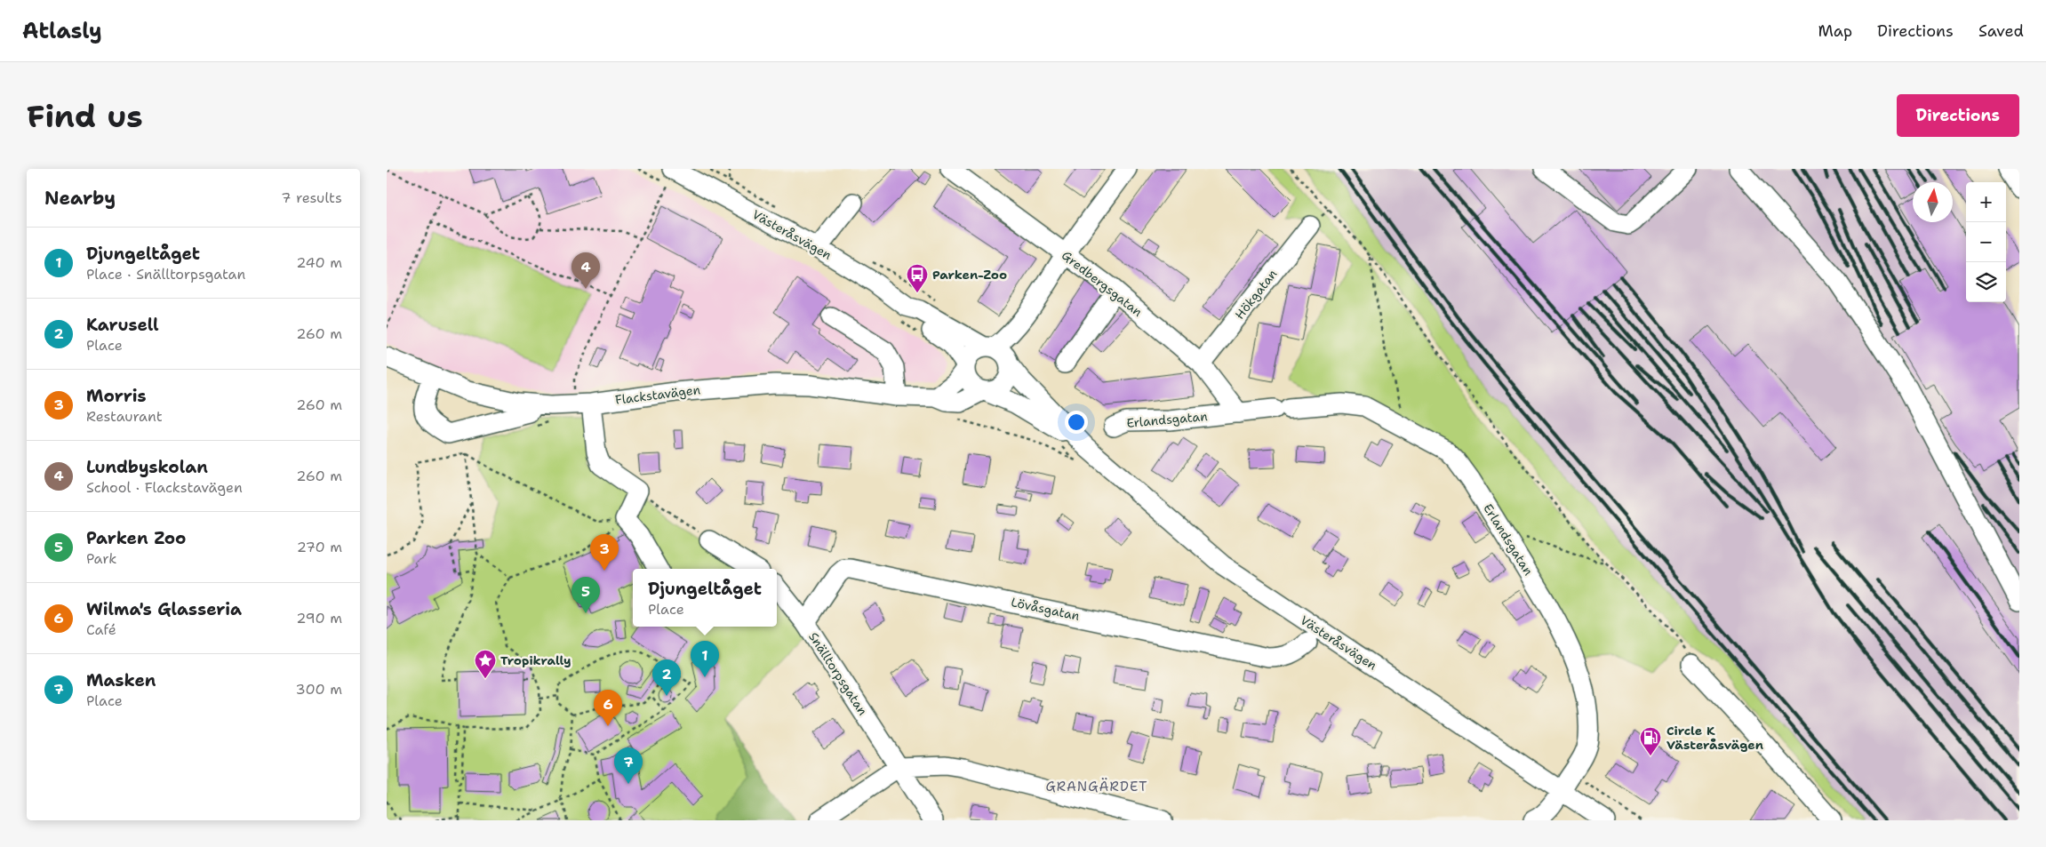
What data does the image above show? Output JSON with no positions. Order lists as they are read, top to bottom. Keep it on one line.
{"streets":{"street":["Västeråsvägen","Gredbergsgatan","Hökgatan","Flackstavägen","Erlandsgatan","Lövåsgatan","Snälltorpsgatan"]},"crossings":[["Västeråsvägen","Erlandsgatan"],["Gredbergsgatan","Hökgatan"],["Gredbergsgatan","Erlandsgatan"],["Lövåsgatan","Snälltorpsgatan"]],"districts":["GRANGÄRDET"],"places":{"bus stop":["Parken-Zoo"],"place":["Tropikrally"],"fuel station":["Circle K Västeråsvägen"]},"north":"top","page":{"header":"Atlasly","nav":["Map","Directions","Saved"],"buttons":"Directions","title":"Find us","heading":["Nearby","7 results"],"map_buttons":["+","−"],"list":[{"mark":"1","name":"Djungeltåget","note":"Place · Snälltorpsgatan","value":"240 m"},{"mark":"2","name":"Karusell","note":"Place","value":"260 m"},{"mark":"3","name":"Morris","note":"Restaurant","value":"260 m"},{"mark":"4","name":"Lundbyskolan","note":"School · Flackstavägen","value":"260 m"},{"mark":"5","name":"Parken Zoo","note":"Park","value":"270 m"},{"mark":"6","name":"Wilma's Glasseria","note":"Café","value":"290 m"},{"mark":"7","name":"Masken","note":"Place","value":"300 m"}],"pins":["4","3","5","1","2","6","7"],"popup":["Djungeltåget","Place"]}}
